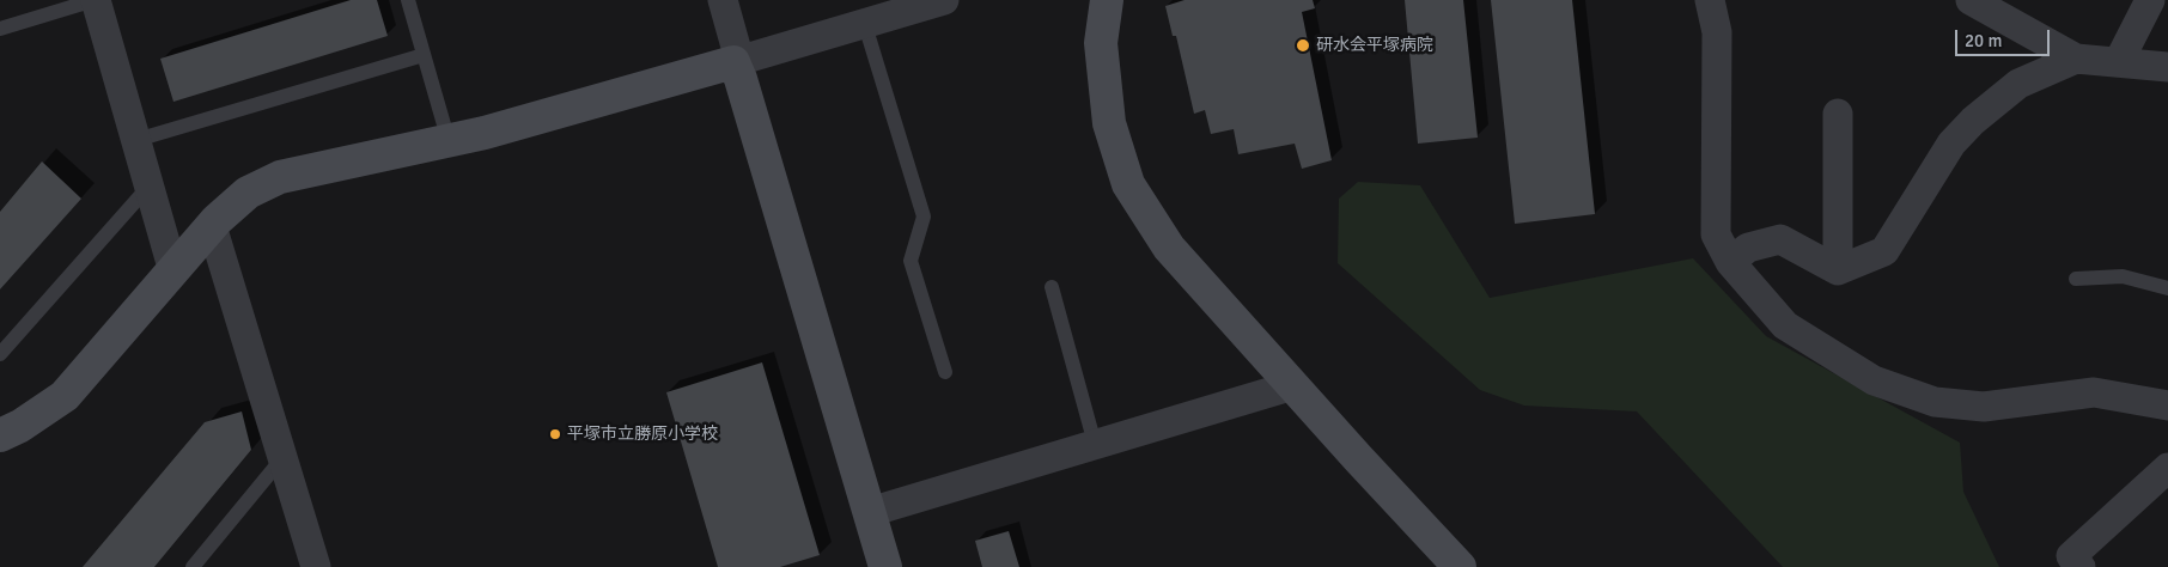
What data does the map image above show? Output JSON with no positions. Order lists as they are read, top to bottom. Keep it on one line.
{"places":["研水会平塚病院","平塚市立勝原小学校"],"scale_bar":"20 m"}
